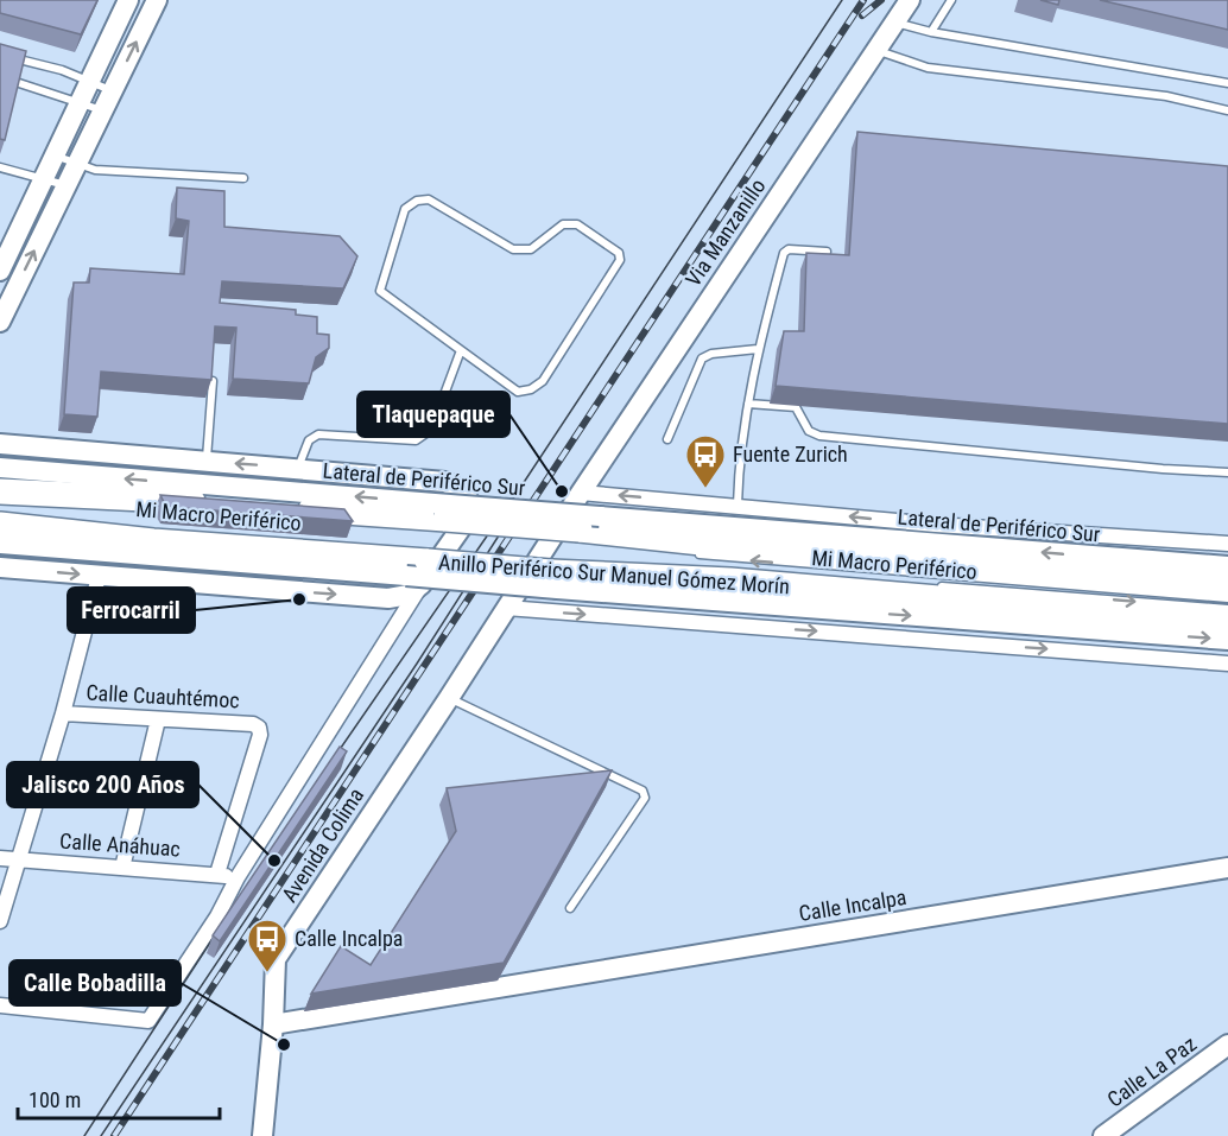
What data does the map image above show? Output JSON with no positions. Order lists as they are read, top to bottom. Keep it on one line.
{"streets":{"highway":["Anillo Periférico Sur Manuel Gómez Morín"],"street":["Via Manzanillo","Lateral de Periférico Sur","Calle Cuauhtémoc","Calle Anáhuac","Avenida Colima","Calle Incalpa","Calle La Paz"],"lane":["Mi Macro Periférico"]},"crossings":[["Via Manzanillo","Avenida Colima"],["Lateral de Periférico Sur","Anillo Periférico Sur Manuel Gómez Morín"],["Calle Cuauhtémoc","Calle Anáhuac"],["Avenida Colima","Calle Incalpa"]],"places":{"bus stop":["Fuente Zurich","Calle Incalpa"],"other":["Tlaquepaque","Ferrocarril","Jalisco 200 Años","Calle Bobadilla"]},"scale_bar":"100 m"}
